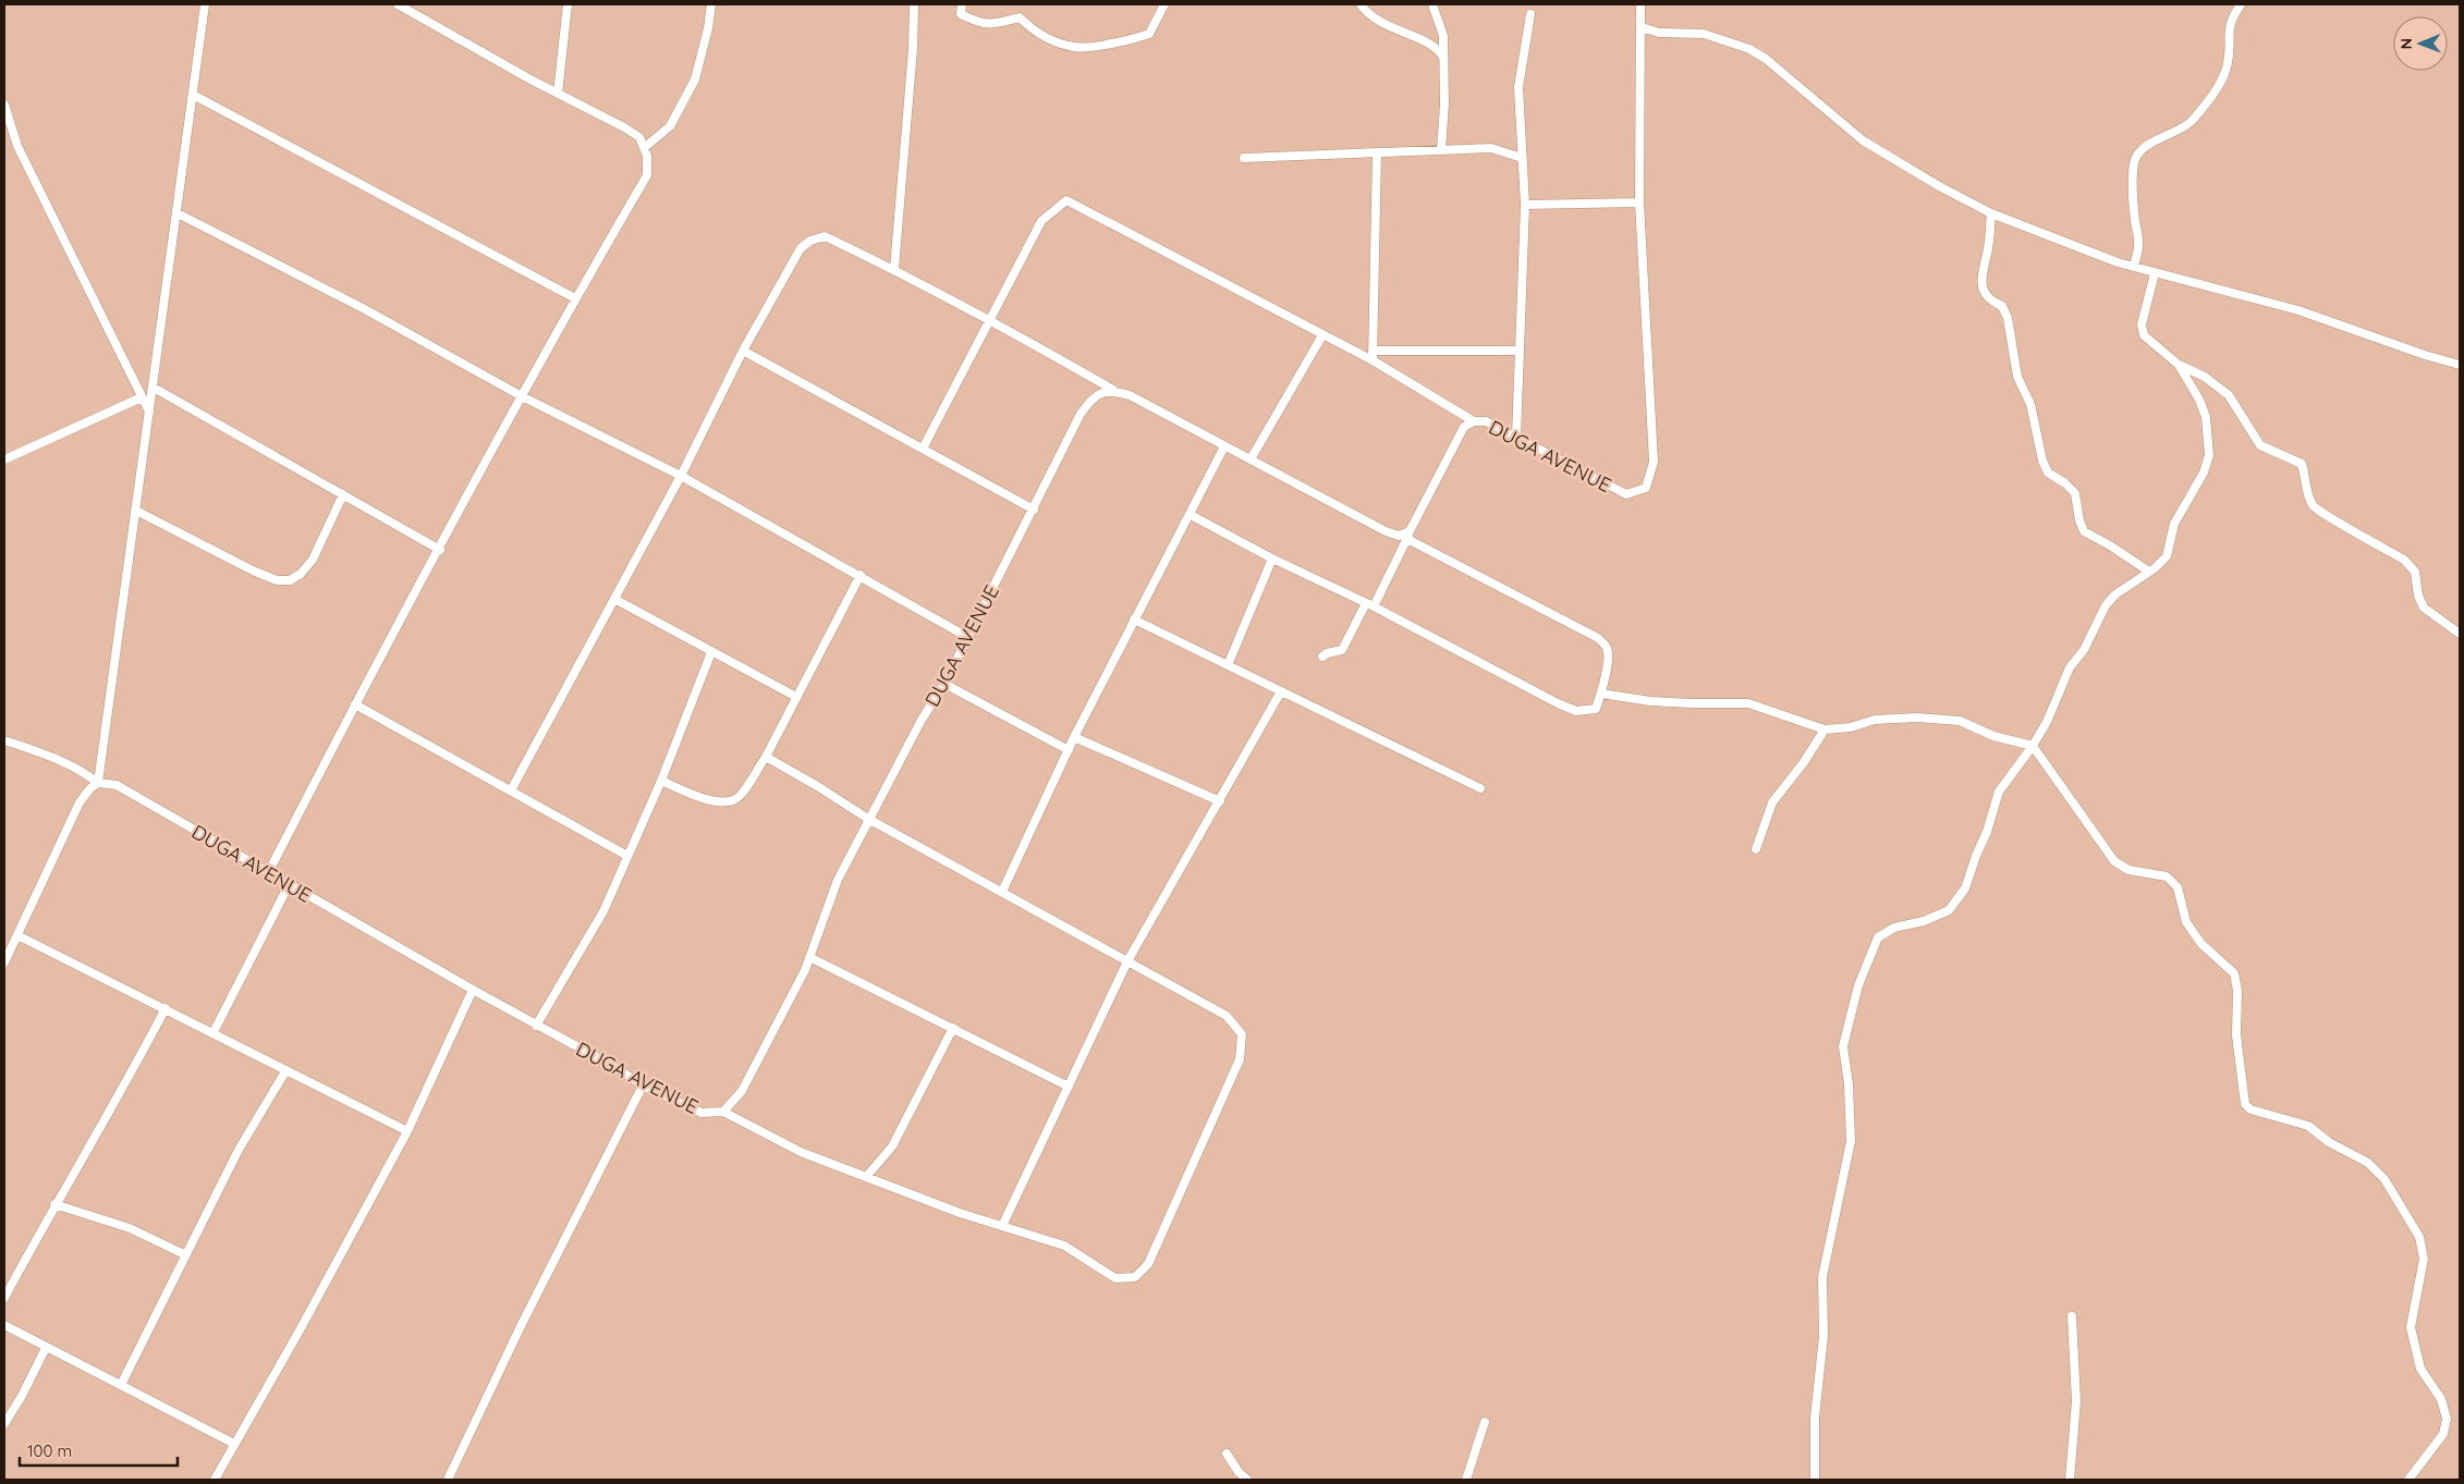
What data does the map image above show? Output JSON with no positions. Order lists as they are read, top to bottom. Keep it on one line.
{"streets":{"street":["DUGA AVENUE"]},"scale_bar":"100 m","north":"left"}
